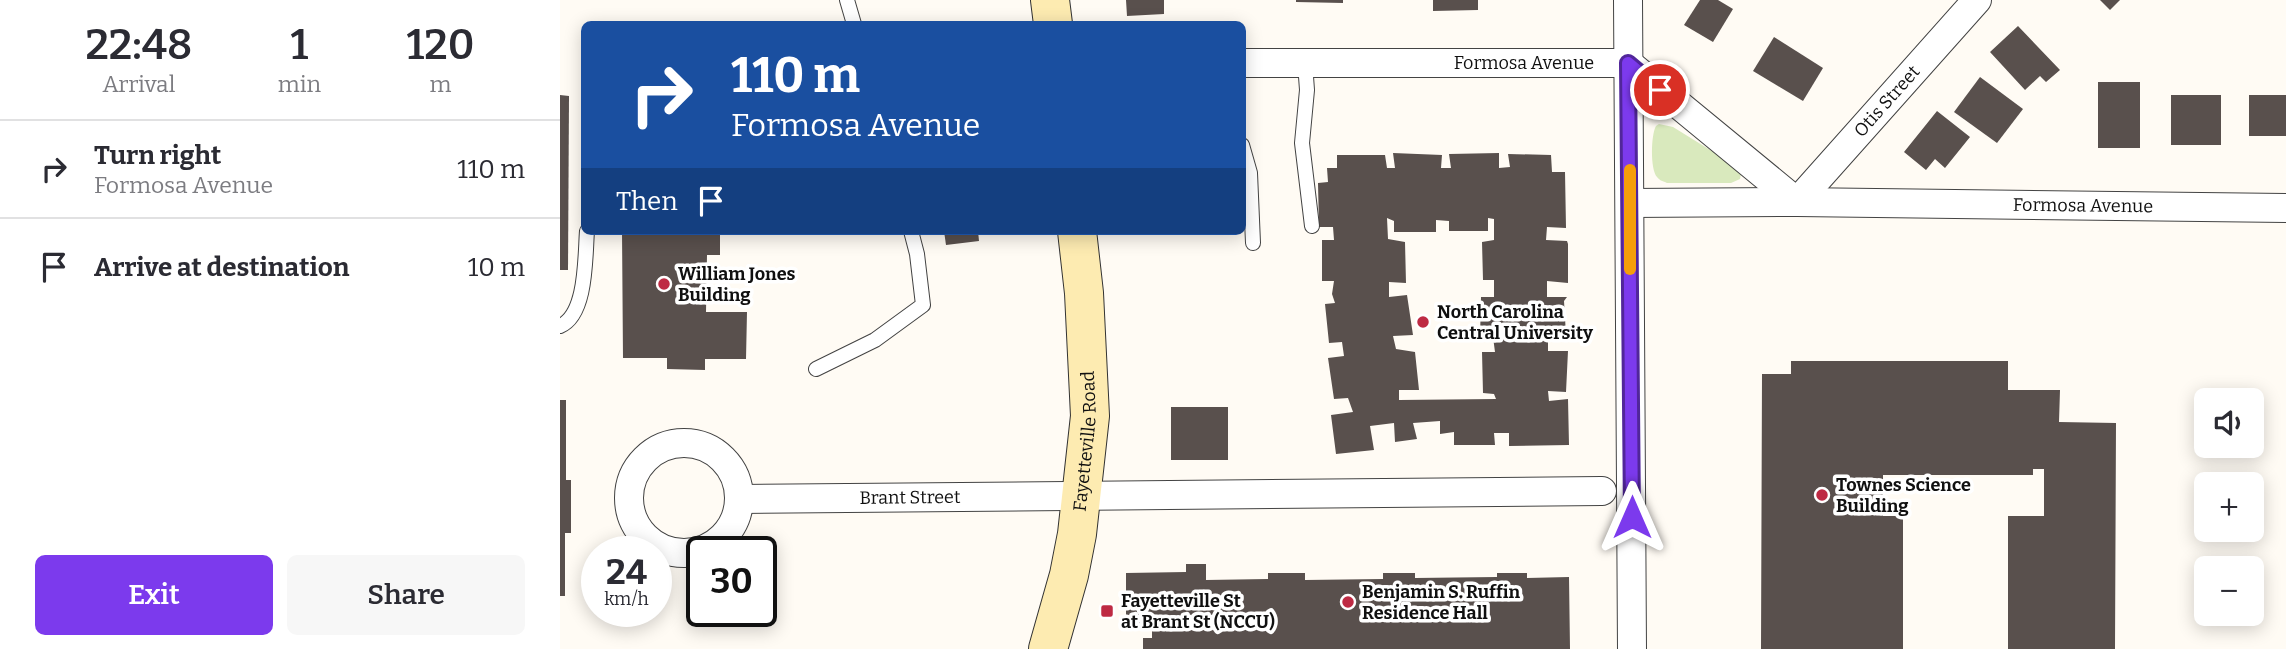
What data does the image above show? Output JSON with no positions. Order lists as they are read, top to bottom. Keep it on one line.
{"streets":{"main road":["Fayetteville Road"],"street":["Formosa Avenue","Otis Street","Brant Street"]},"crossings":[["Formosa Avenue","Otis Street"],["Fayetteville Road","Brant Street"]],"places":{"other":["William Jones Building","North Carolina Central University","Townes Science Building","Benjamin S. Ruffin Residence Hall"],"transit":["Fayetteville St at Brant St (NCCU)"]},"page":{"eta":["22:48","Arrival","1","min","120","m"],"turn":["110 m","Formosa Avenue"],"list":[{"name":"Turn right","note":"Formosa Avenue","value":"110 m"},{"name":"Arrive at destination","value":"10 m"}],"then":"Then","map_buttons":["+","−"],"speed":"24 km/h","limit":"30","buttons":["Exit","Share"]}}
